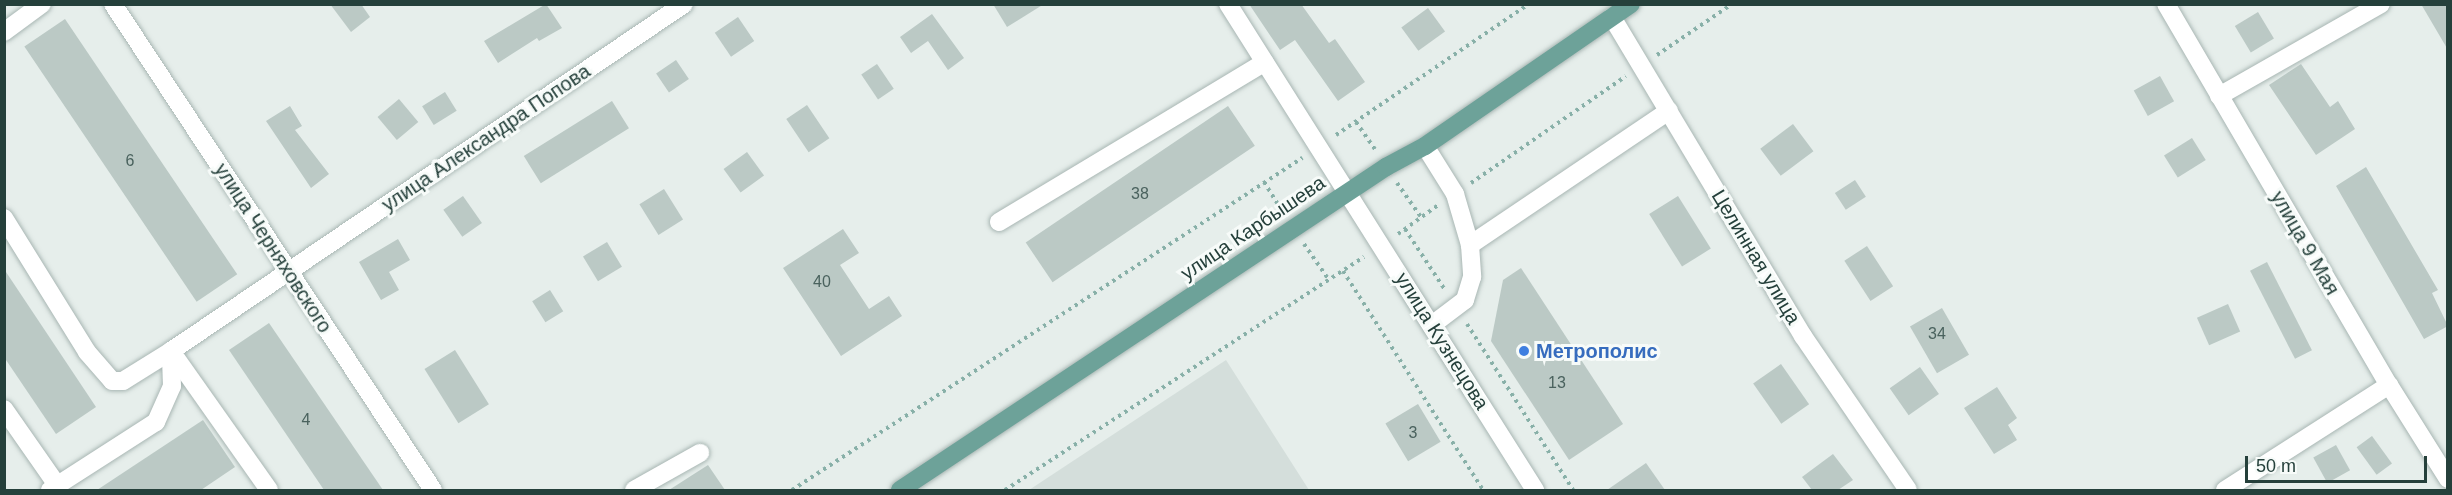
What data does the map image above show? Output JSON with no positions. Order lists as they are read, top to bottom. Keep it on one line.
{"streets":{"main road":["улица Карбышева"],"street":["улица Александра Попова","улица 9 Мая","улица Черняховского","Целинная улица","улица Кузнецова"]},"crossings":[["улица Александра Попова","улица Черняховского"],["улица Карбышева","Целинная улица"],["улица Карбышева","улица Кузнецова"]],"places":["Метрополис"],"house_numbers":["6","38","40","34","13","4","3"],"scale_bar":"50 m"}
